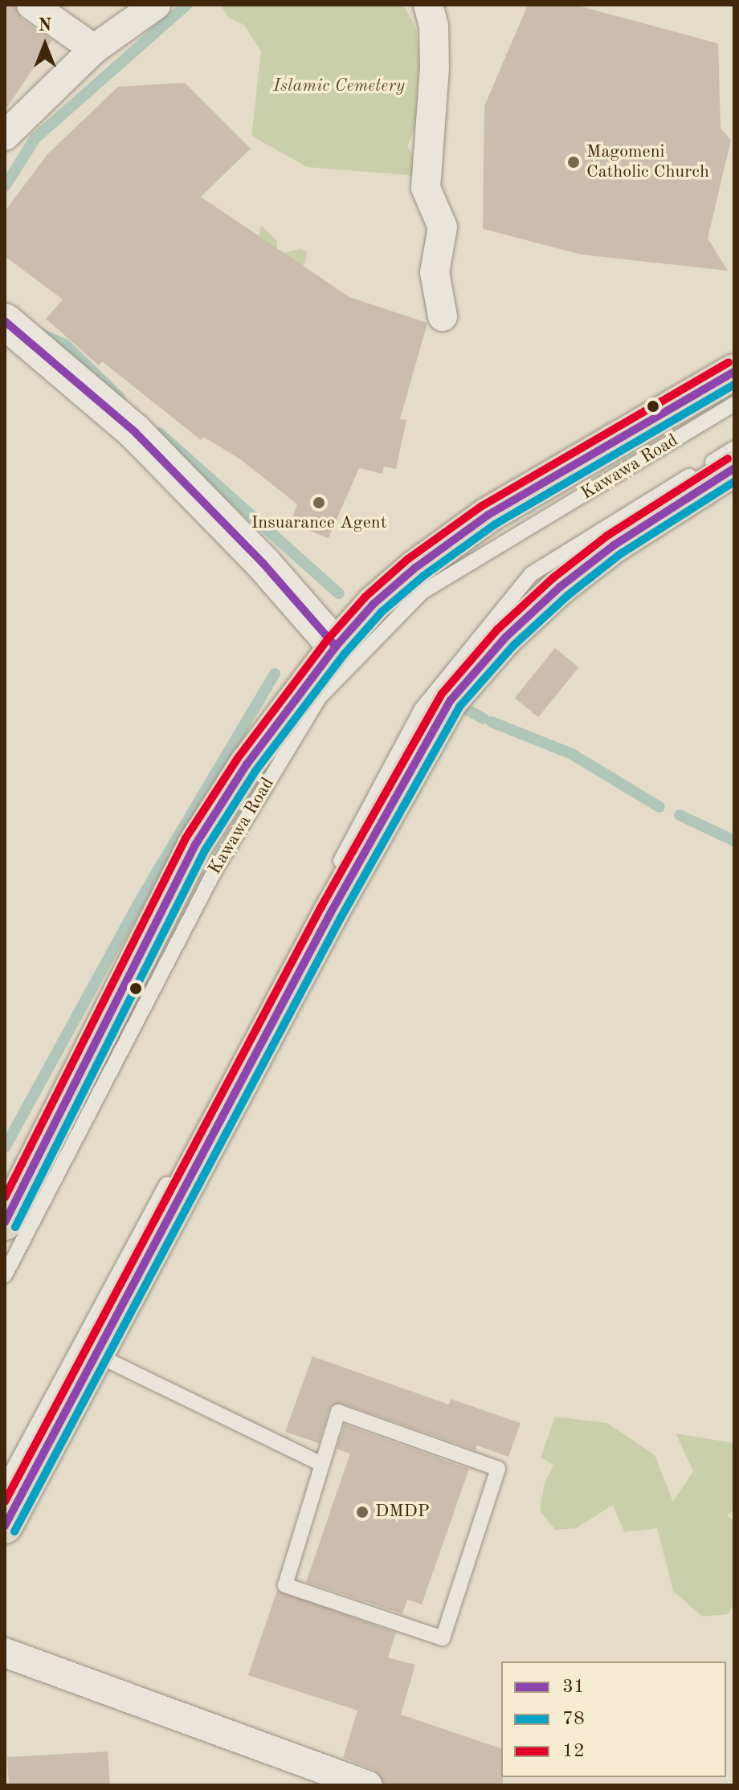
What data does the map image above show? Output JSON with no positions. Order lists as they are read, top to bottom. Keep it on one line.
{"streets":{"main road":["Kawawa Road"]},"parks":["Islamic Cemetery"],"places":["Magomeni Catholic Church","Insuarance Agent","DMDP"],"lines":["transit line 31","transit line 12","transit line 78"],"legend":["31","78","12"],"north":"top"}
